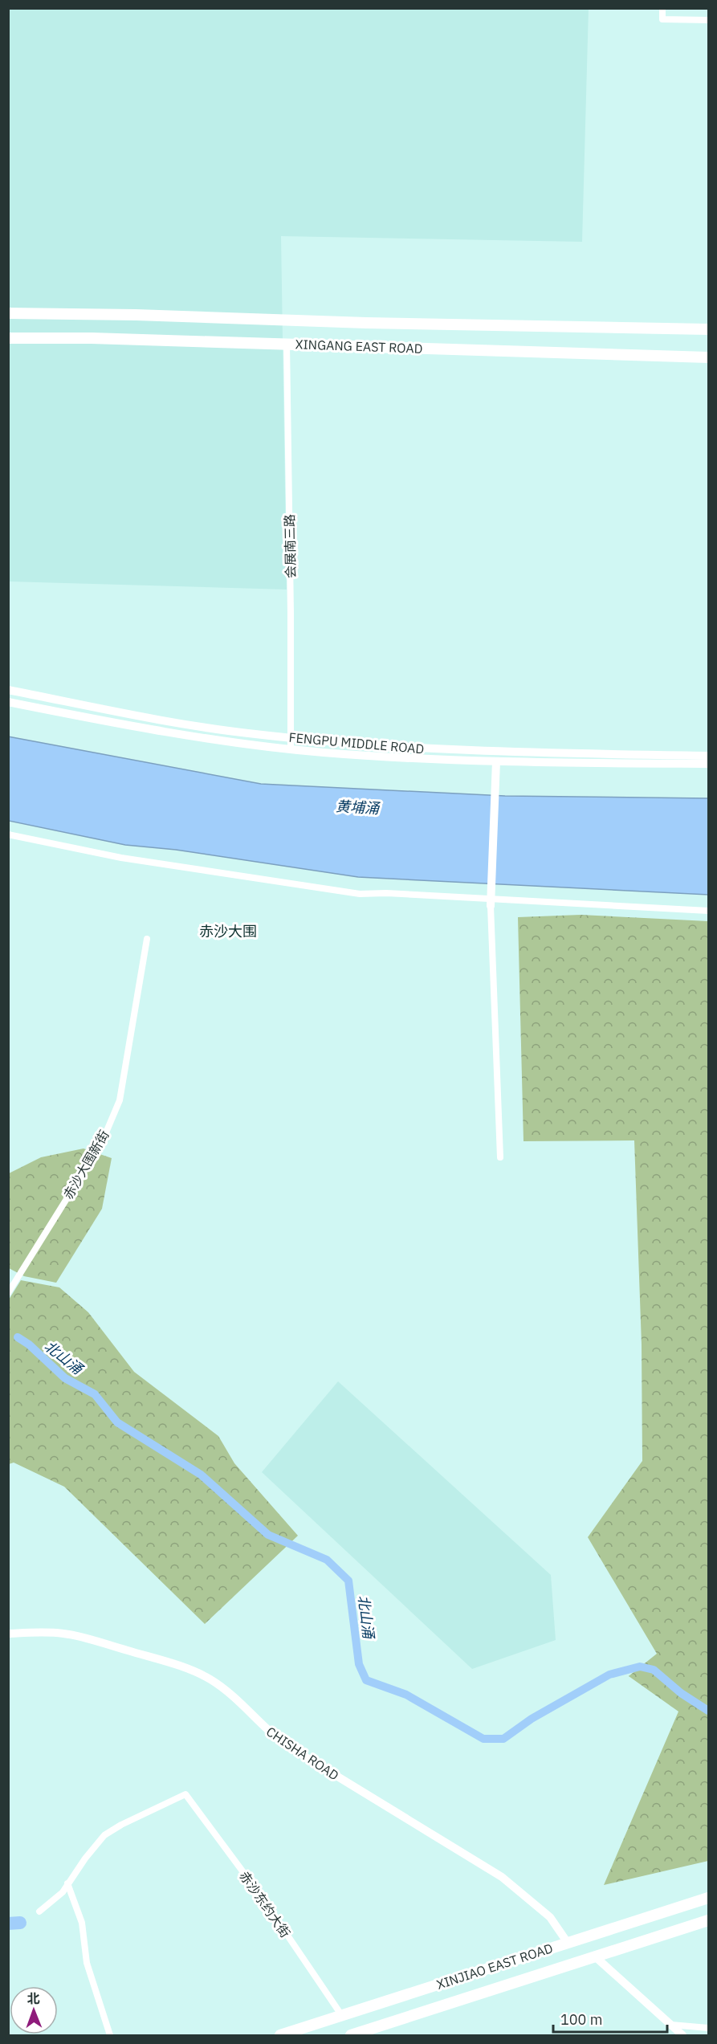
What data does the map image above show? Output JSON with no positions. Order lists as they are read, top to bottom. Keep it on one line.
{"streets":{"main road":["XINGANG EAST ROAD","XINJIAO EAST ROAD"],"street":["会展南三路","FENGPU MIDDLE ROAD","赤沙大围新街","CHISHA ROAD","赤沙东约大街"]},"crossings":[["XINGANG EAST ROAD","会展南三路"],["会展南三路","FENGPU MIDDLE ROAD"],["CHISHA ROAD","XINJIAO EAST ROAD"],["赤沙东约大街","XINJIAO EAST ROAD"]],"districts":["赤沙大围"],"water":["黄埔涌","北山涌"],"scale_bar":"100 m","north":"top"}
